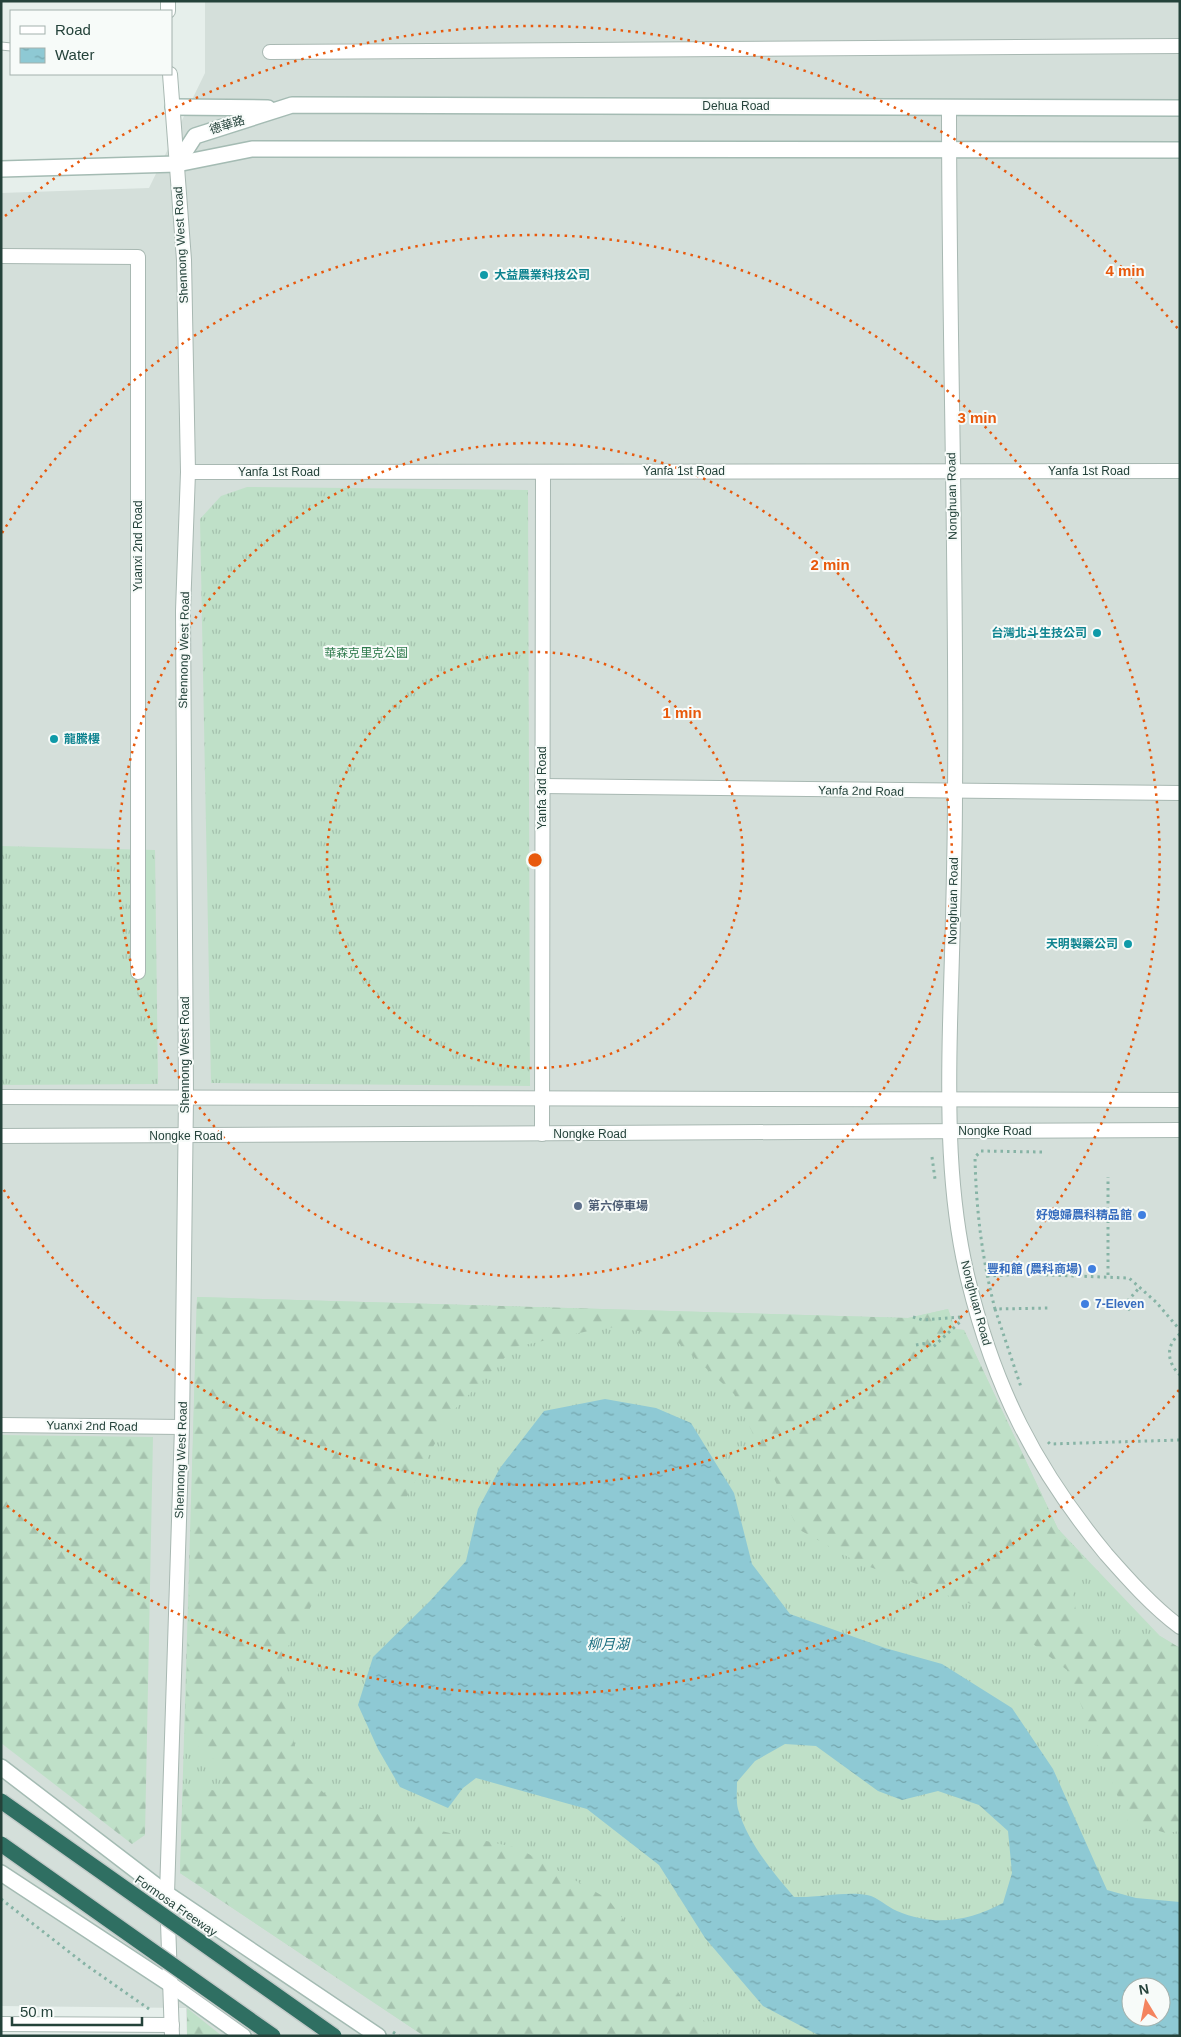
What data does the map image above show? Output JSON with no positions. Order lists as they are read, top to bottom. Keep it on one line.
{"streets":{"highway":["Formosa Freeway"],"street":["德華路","Shennong West Road","Yanfa 1st Road","Nonghuan Road","Yuanxi 2nd Road","Yanfa 3rd Road","Yanfa 2nd Road","Nongke Road"]},"crossings":[["德華路","Shennong West Road"],["德華路","Nonghuan Road"],["Shennong West Road","Yanfa 1st Road"],["Shennong West Road","Yuanxi 2nd Road"],["Shennong West Road","Nongke Road"],["Yanfa 1st Road","Nonghuan Road"],["Yanfa 1st Road","Yanfa 3rd Road"],["Nonghuan Road","Yanfa 2nd Road"],["Nonghuan Road","Nongke Road"],["Yanfa 3rd Road","Yanfa 2nd Road"],["Yanfa 3rd Road","Nongke Road"]],"water":["柳月湖"],"parks":["華森克里克公園"],"places":["大益農業科技公司","台灣北斗生技公司","龍騰樓","天明製藥公司","第六停車場","好媳婦農科精品館","豐和館 (農科商場)","7-Eleven"],"legend":["Road","Water"],"scale_bar":"50 m","north":"top","rings":["4 min","3 min","2 min","1 min"]}
